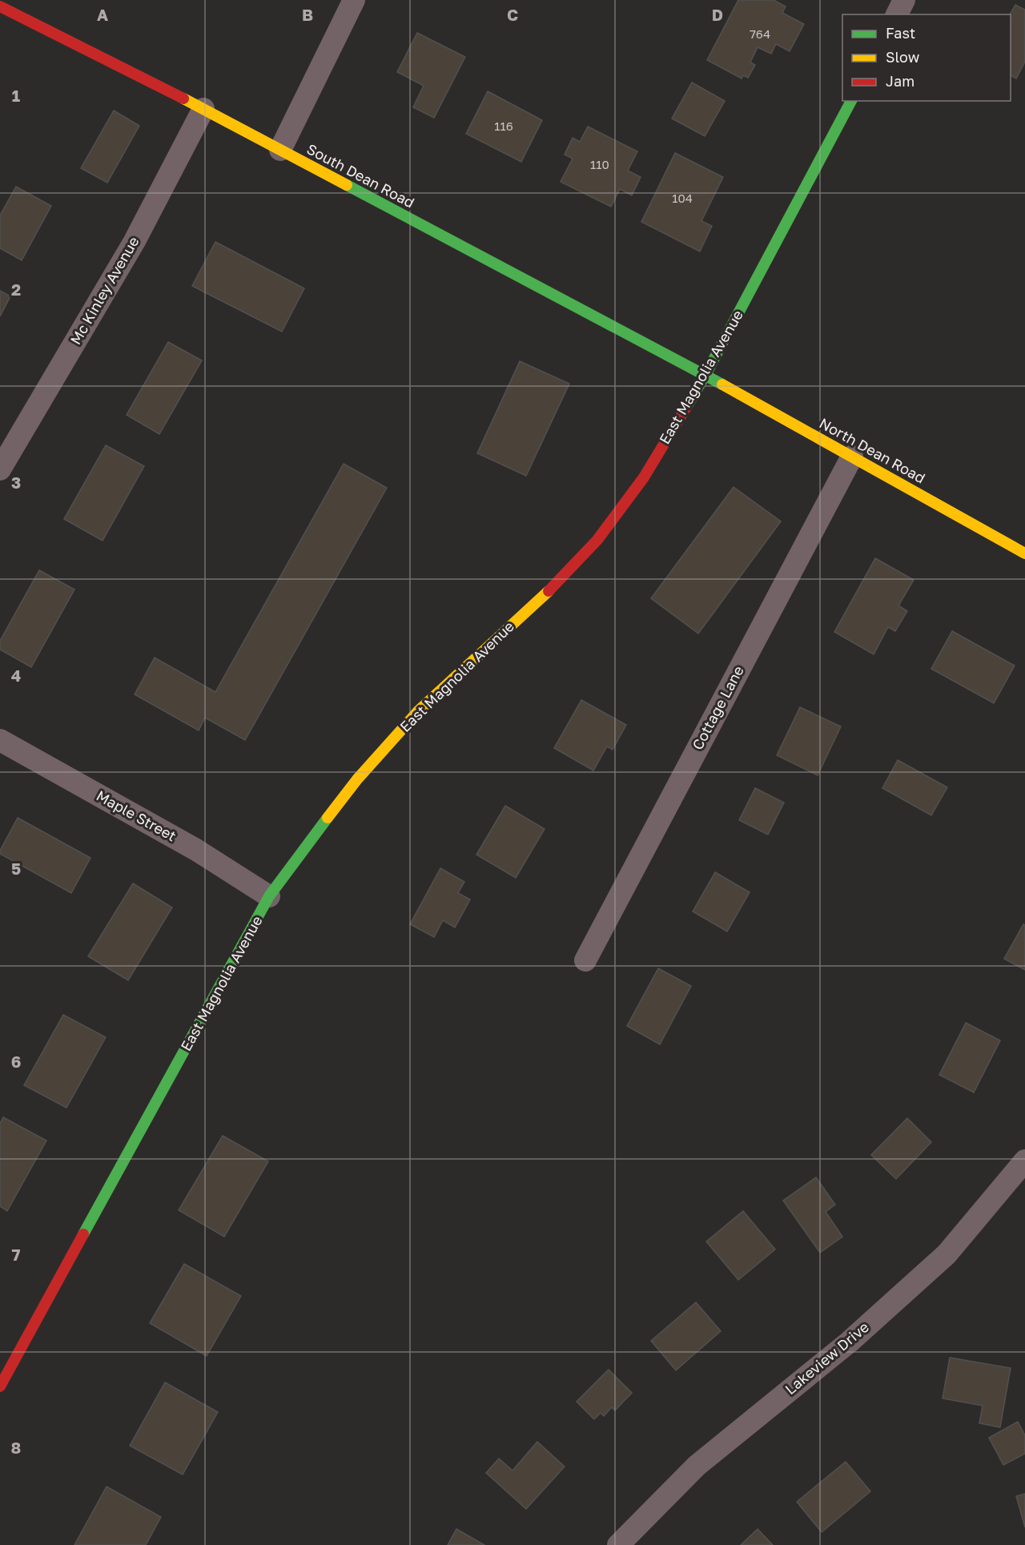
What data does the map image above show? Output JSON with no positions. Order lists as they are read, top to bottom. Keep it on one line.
{"streets":{"street":["South Dean Road","Mc Kinley Avenue","East Magnolia Avenue","North Dean Road","Cottage Lane","Maple Street","Lakeview Drive"]},"crossings":[["South Dean Road","Mc Kinley Avenue"],["South Dean Road","East Magnolia Avenue"],["South Dean Road","North Dean Road"],["East Magnolia Avenue","North Dean Road"],["East Magnolia Avenue","Maple Street"],["North Dean Road","Cottage Lane"]],"house_numbers":["764","116","110","104"],"legend":["Fast","Slow","Jam"],"grid":{"columns":["A","B","C","D"],"rows":["1","2","3","4","5","6","7","8"]}}
